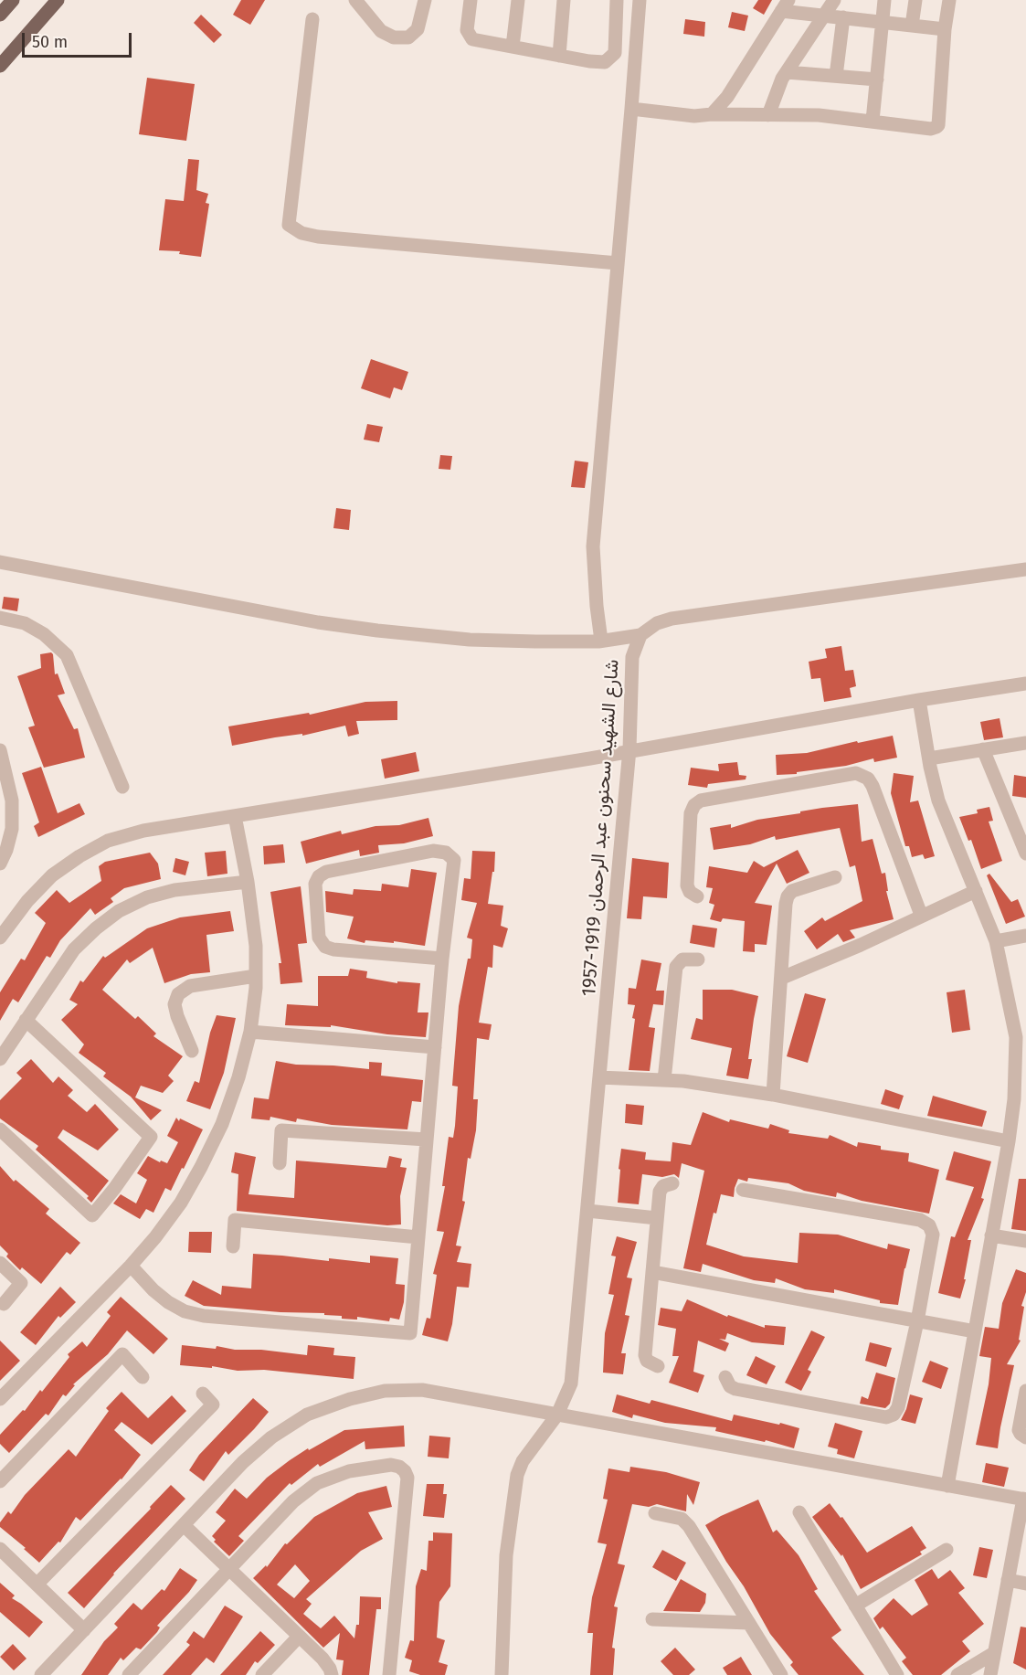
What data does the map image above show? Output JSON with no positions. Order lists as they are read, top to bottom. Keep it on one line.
{"streets":{"street":["شارع الشهيد سحنون عبد الرحمان 1919-1957"]},"scale_bar":"50 m"}
